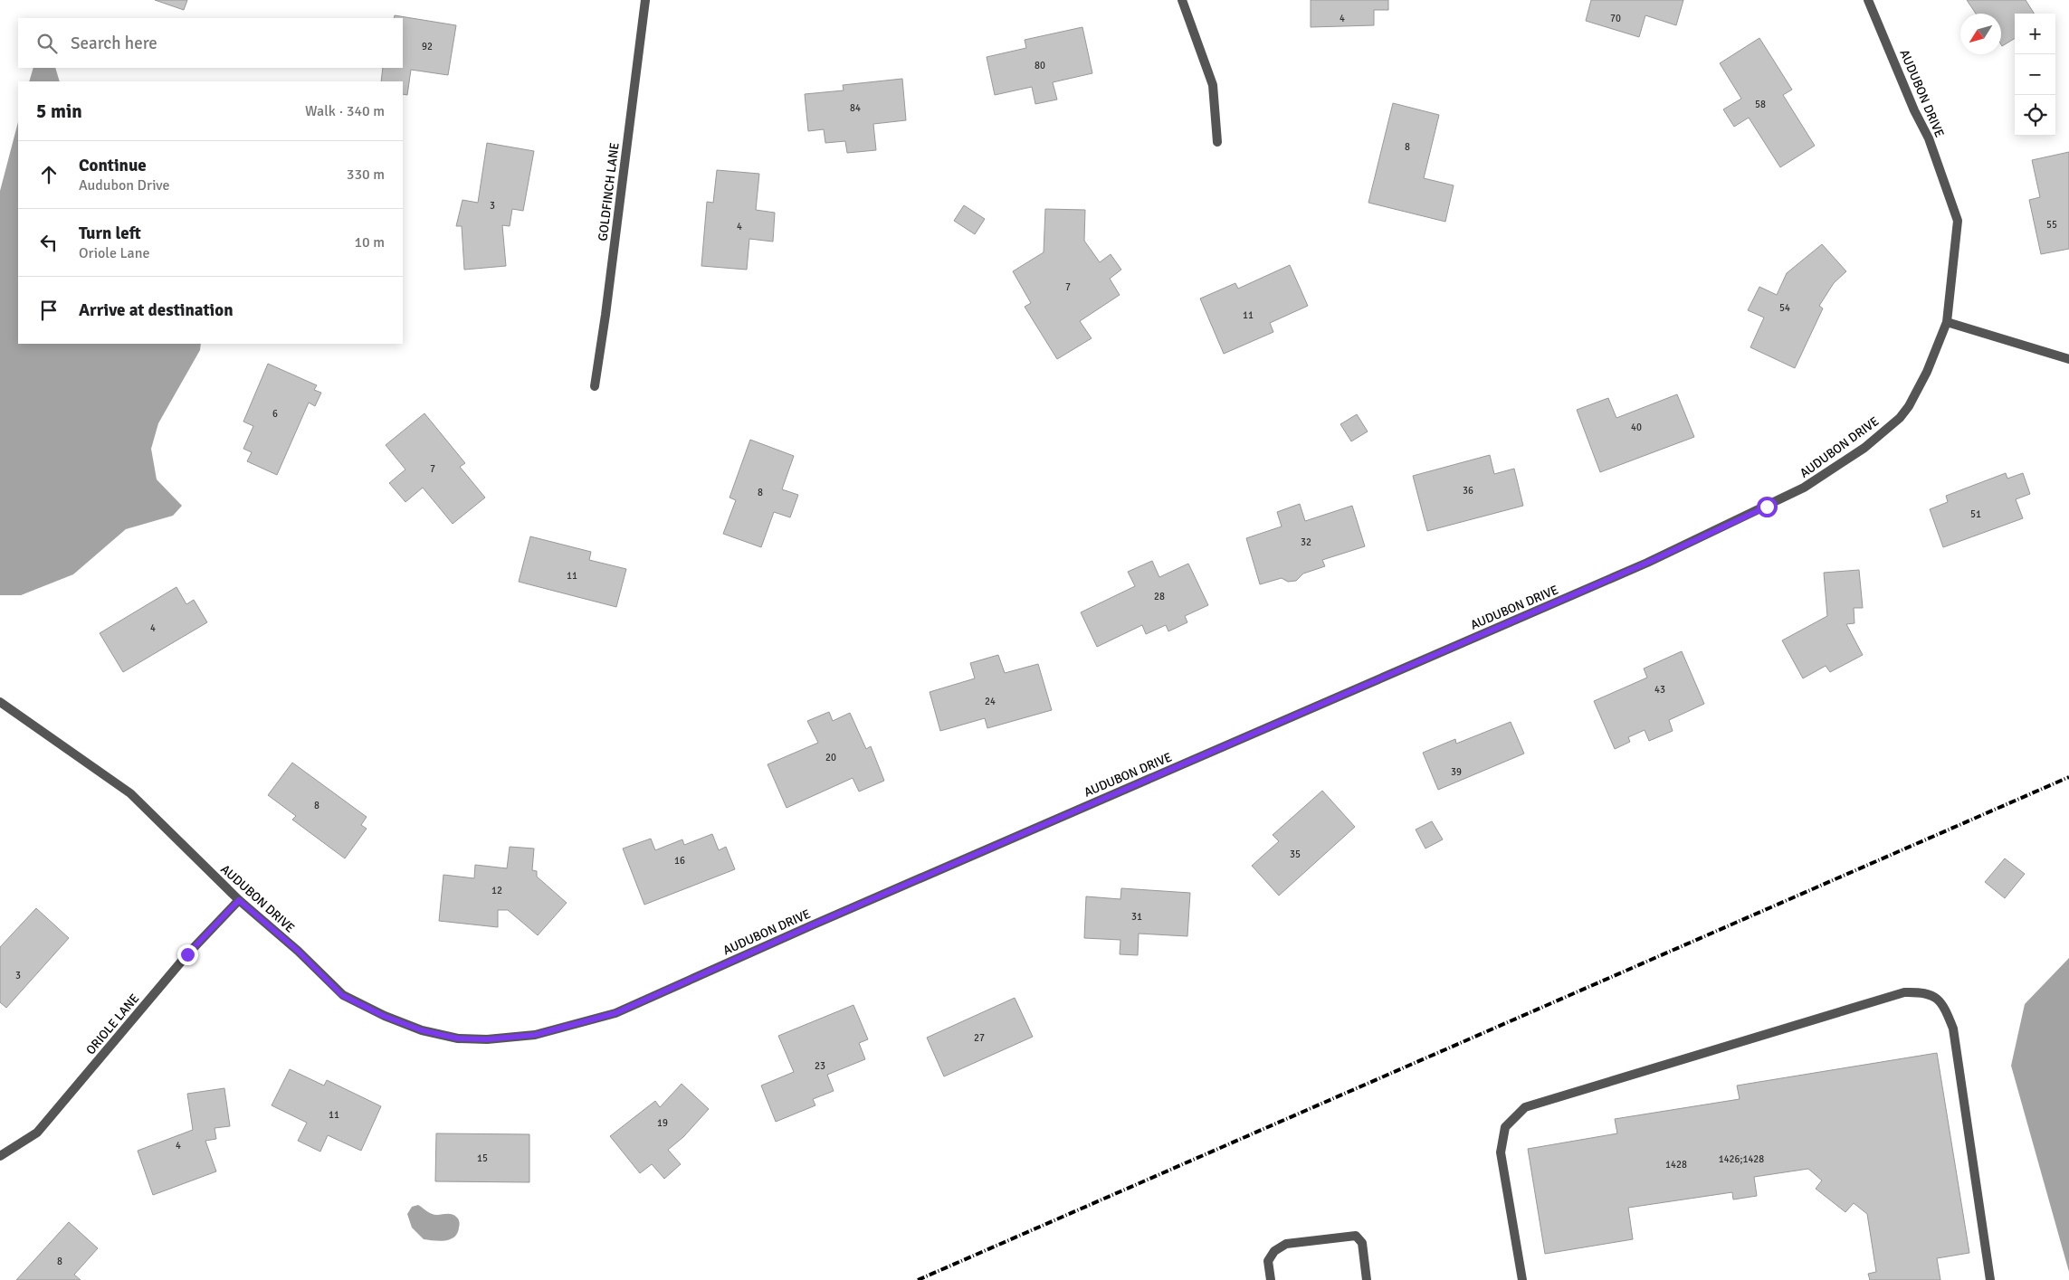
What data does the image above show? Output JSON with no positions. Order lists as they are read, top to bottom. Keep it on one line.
{"streets":{"street":["AUDUBON DRIVE","GOLDFINCH LANE","ORIOLE LANE"]},"crossings":[["AUDUBON DRIVE","ORIOLE LANE"]],"house_numbers":["4","70","92","80","58","84","8","3","55","4","7","54","11","6","40","7","36","8","51","32","11","28","4","43","24","20","39","8","35","16","12","31","3","27","23","11","19","4","15","1426;1428","1428","8"],"north":"bottom left","page":{"map_buttons":["+","−"],"search":"Search here","heading":["5 min","Walk · 340 m"],"list":[["Continue","Audubon Drive","330 m"],["Turn left","Oriole Lane","10 m"],"Arrive at destination"]}}
